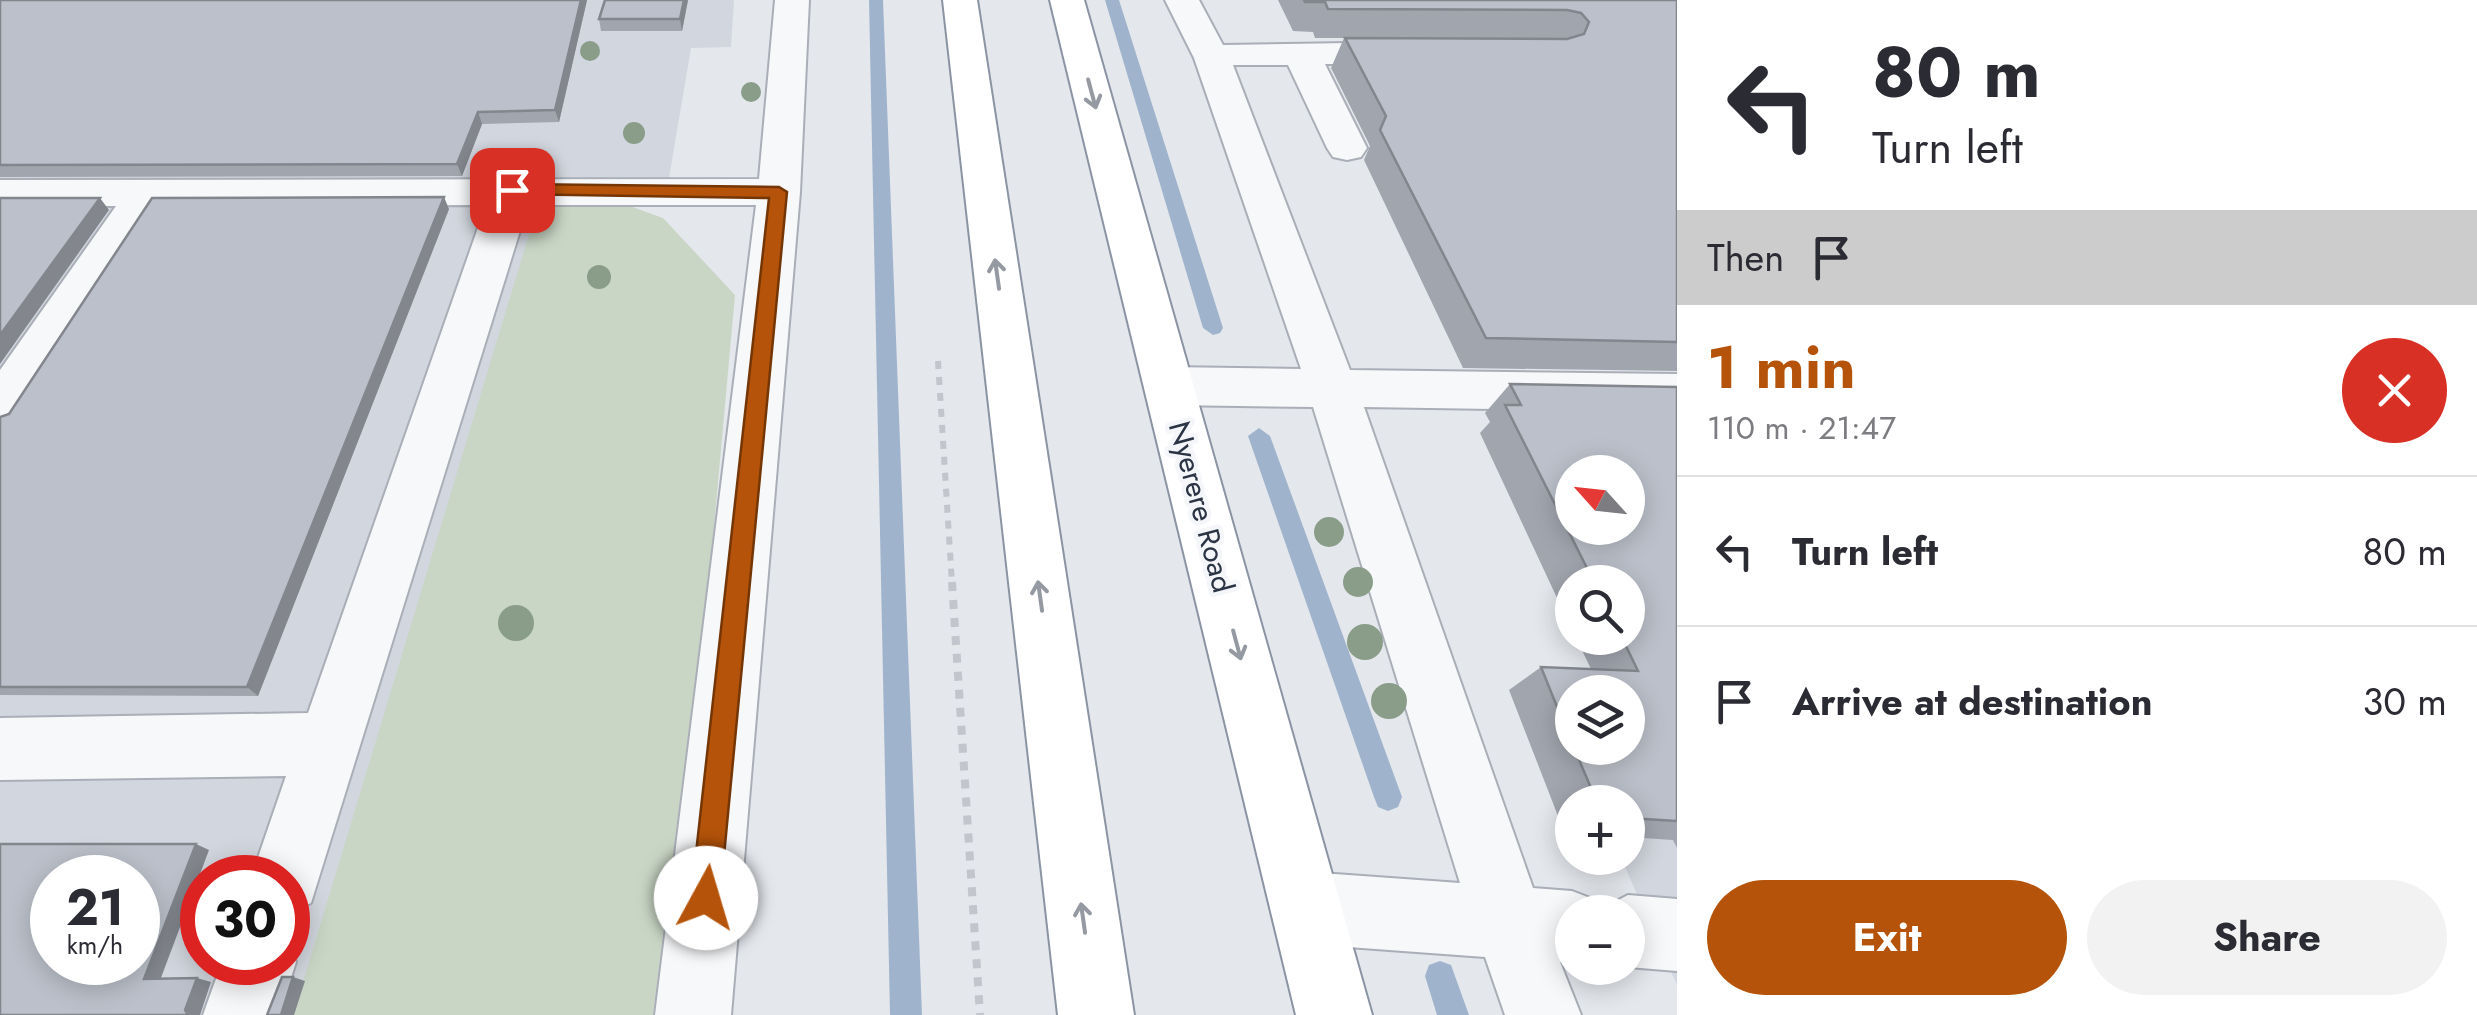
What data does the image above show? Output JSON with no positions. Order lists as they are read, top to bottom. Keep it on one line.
{"streets":{"highway":["Nyerere Road"]},"north":"top left","page":{"turn":["80 m","Turn left"],"then":"Then","heading":["1 min","110 m · 21:47"],"map_buttons":["+","−"],"list":[{"name":"Turn left","value":"80 m"},{"name":"Arrive at destination","value":"30 m"}],"speed":"21 km/h","limit":"30","buttons":["Exit","Share"]}}
